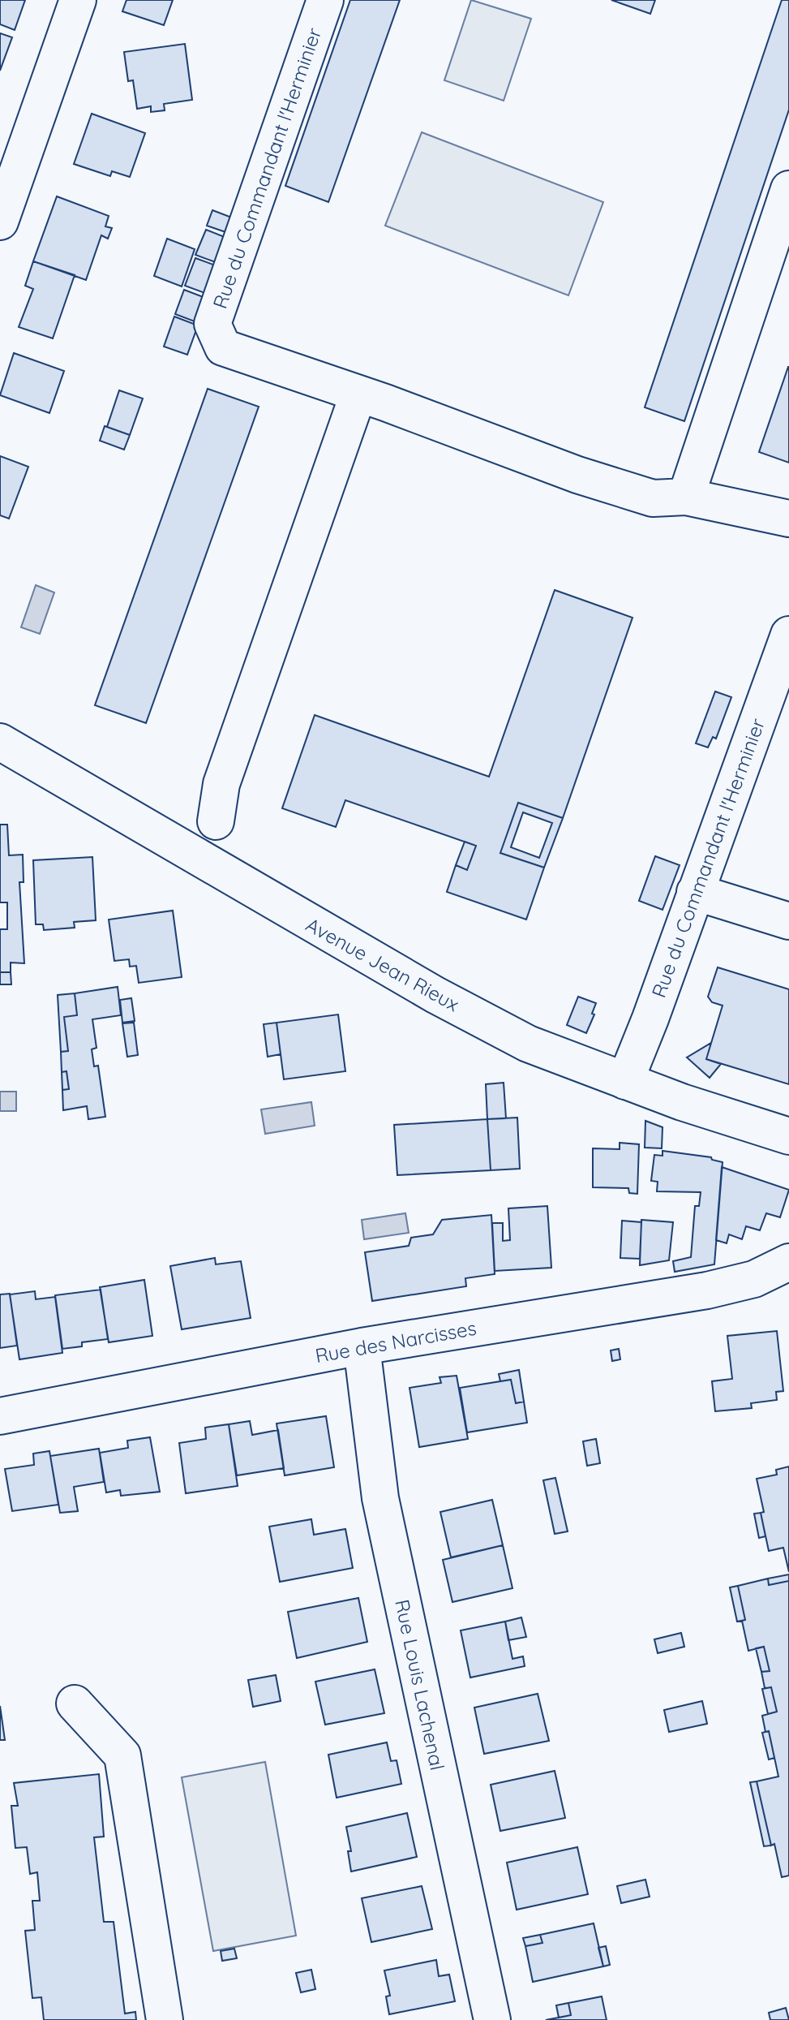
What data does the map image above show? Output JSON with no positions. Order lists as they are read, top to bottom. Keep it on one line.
{"streets":{"street":["Rue du Commandant l'Herminier","Avenue Jean Rieux","Rue des Narcisses","Rue Louis Lachenal"]},"crossings":[["Rue du Commandant l'Herminier","Avenue Jean Rieux"],["Rue des Narcisses","Rue Louis Lachenal"]]}
